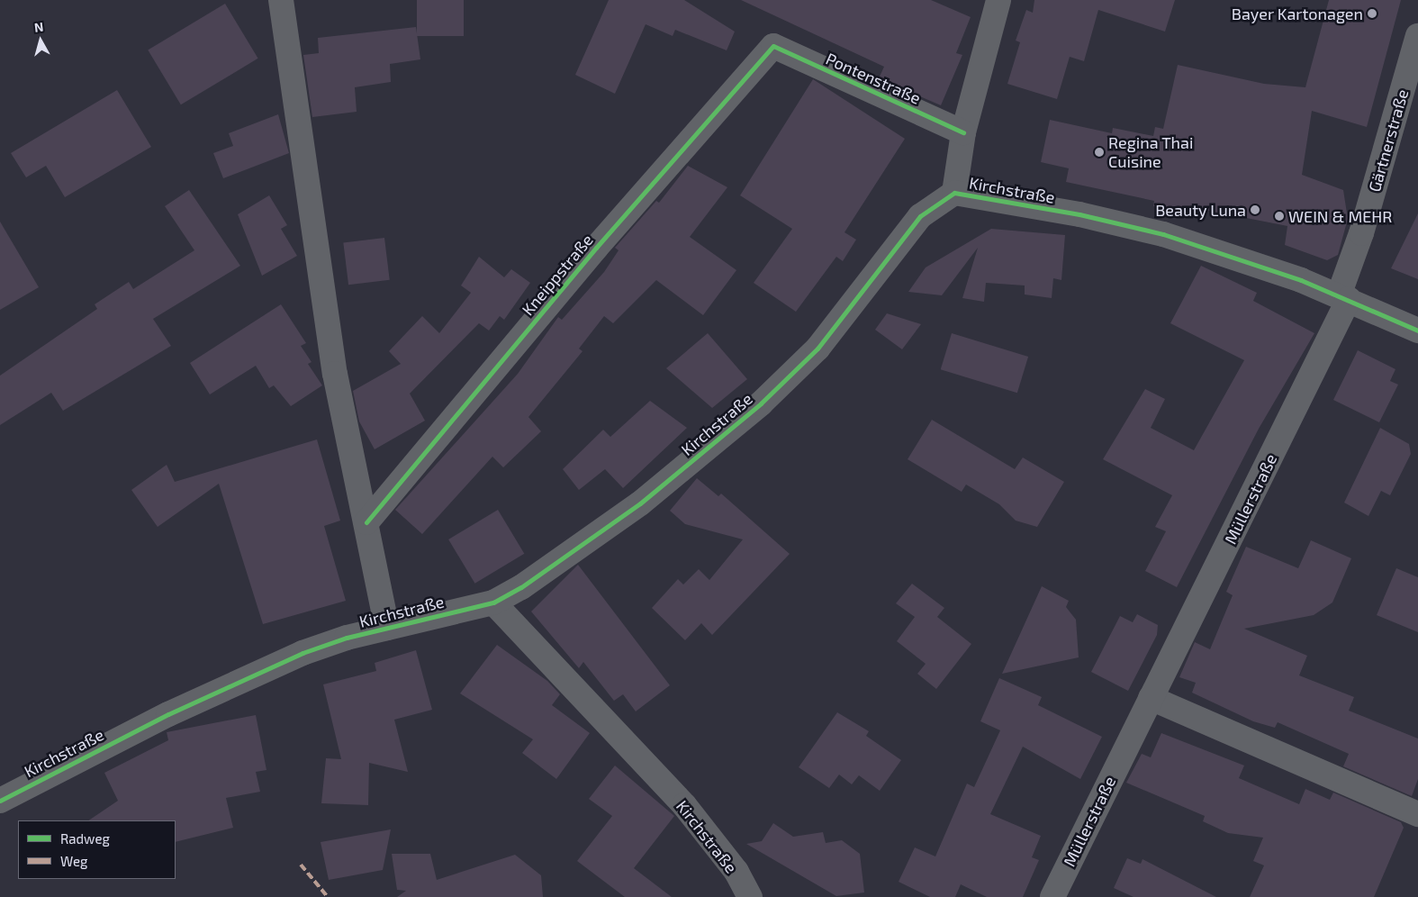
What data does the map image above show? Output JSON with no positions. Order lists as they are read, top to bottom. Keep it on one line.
{"streets":{"street":["Pontenstraße","Gärtnerstraße","Kirchstraße","Kneippstraße","Müllerstraße"]},"crossings":[["Pontenstraße","Kneippstraße"],["Gärtnerstraße","Kirchstraße"],["Gärtnerstraße","Müllerstraße"],["Kirchstraße","Müllerstraße"]],"places":["Bayer Kartonagen","Regina Thai Cuisine","Beauty Luna","WEIN & MEHR"],"legend":["Radweg","Weg"],"north":"top"}
